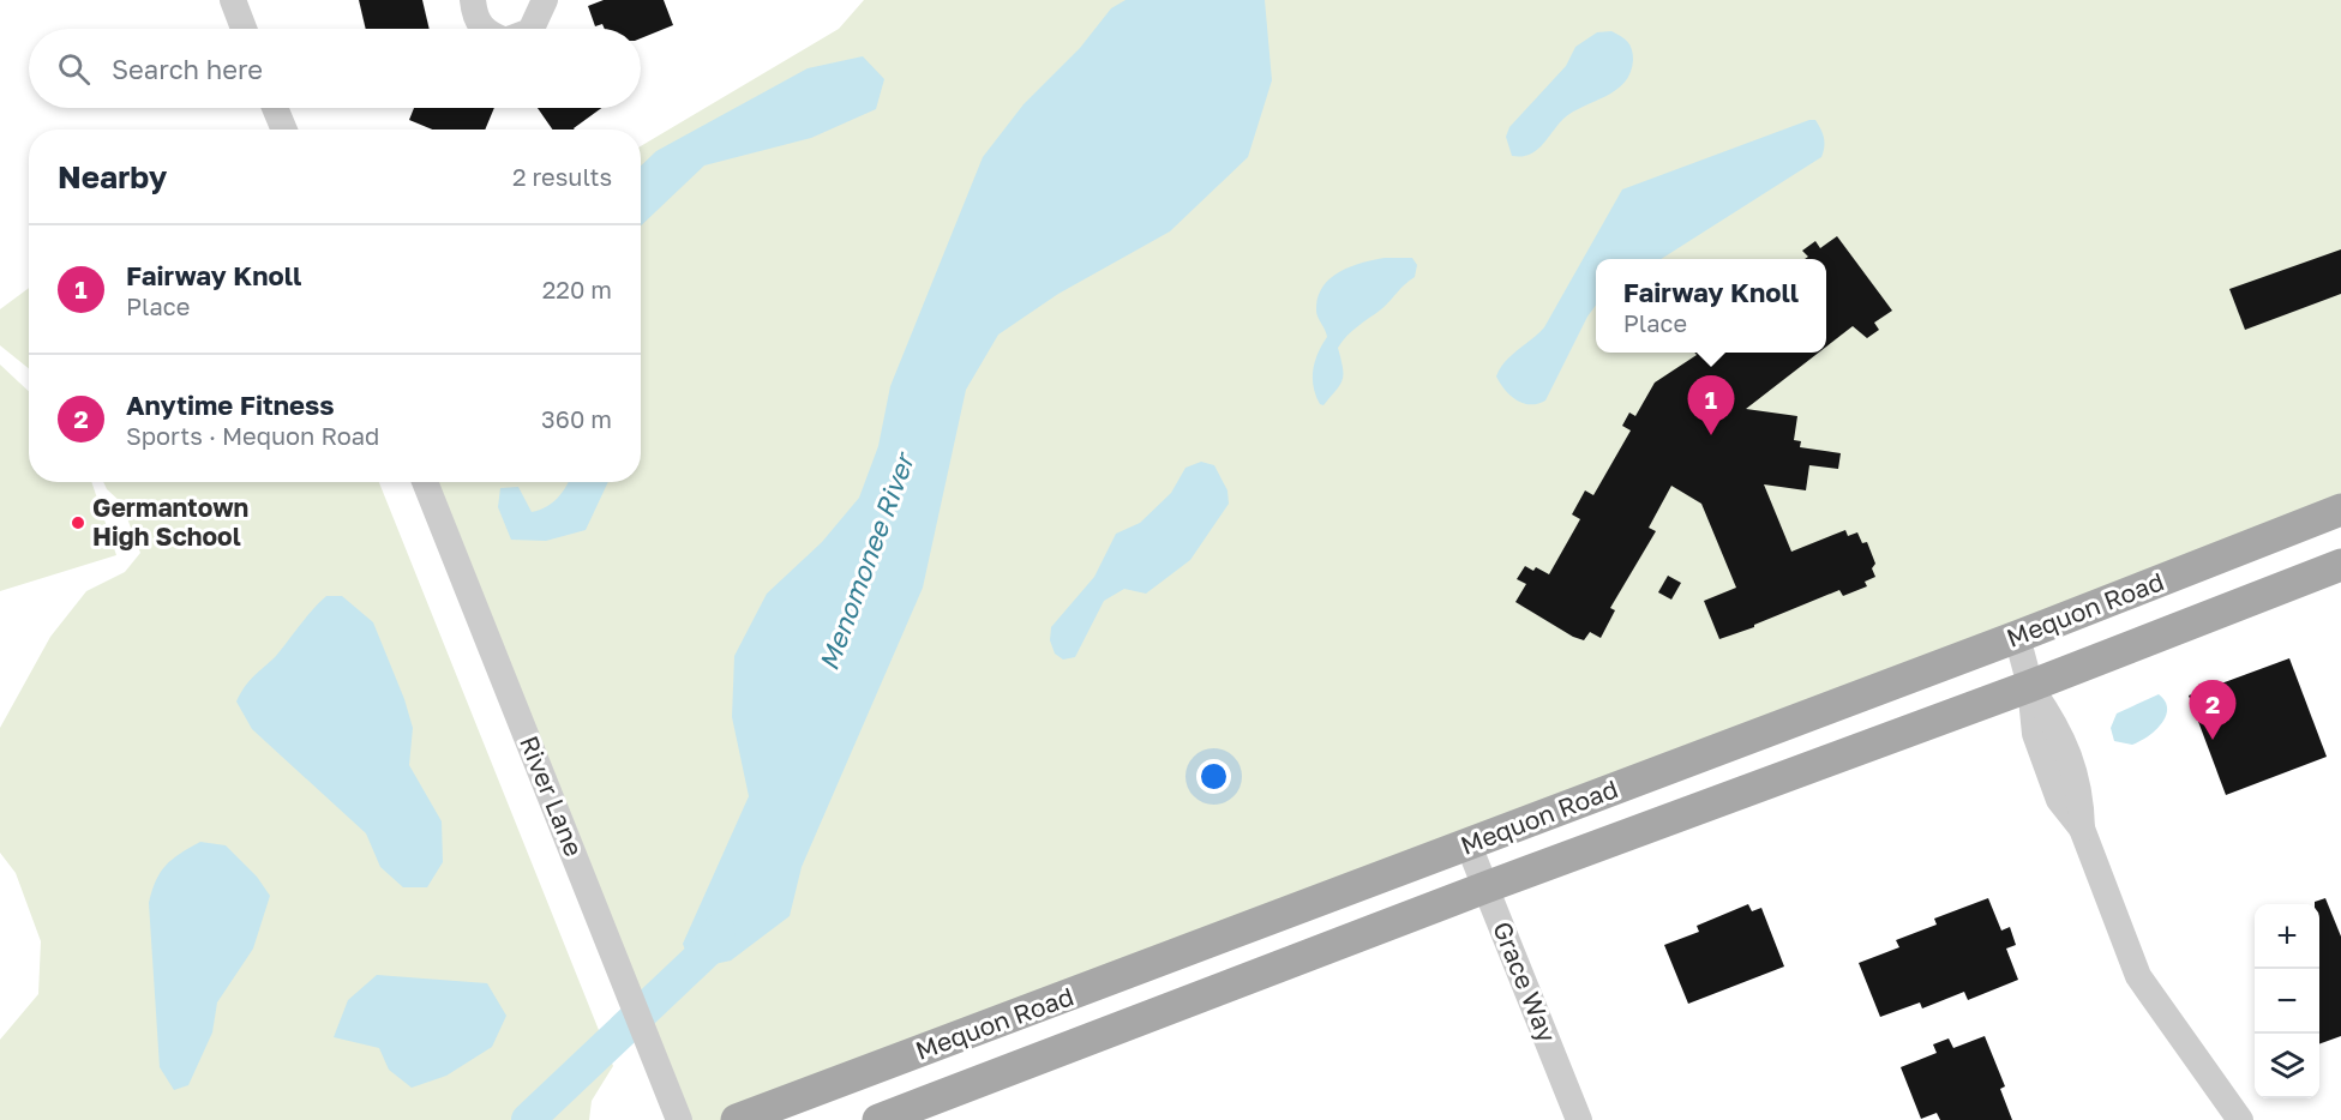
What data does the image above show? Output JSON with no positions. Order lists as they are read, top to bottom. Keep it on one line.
{"streets":{"main road":["Mequon Road"],"street":["River Lane","Grace Way"]},"crossings":[["Mequon Road","Grace Way"]],"water":["Menomonee River"],"places":["Germantown High School"],"page":{"search":"Search here","heading":["Nearby","2 results"],"list":[{"mark":"1","name":"Fairway Knoll","note":"Place","value":"220 m"},{"mark":"2","name":"Anytime Fitness","note":"Sports · Mequon Road","value":"360 m"}],"popup":["Fairway Knoll","Place"],"pins":["1","2"],"map_buttons":["+","−"]}}
